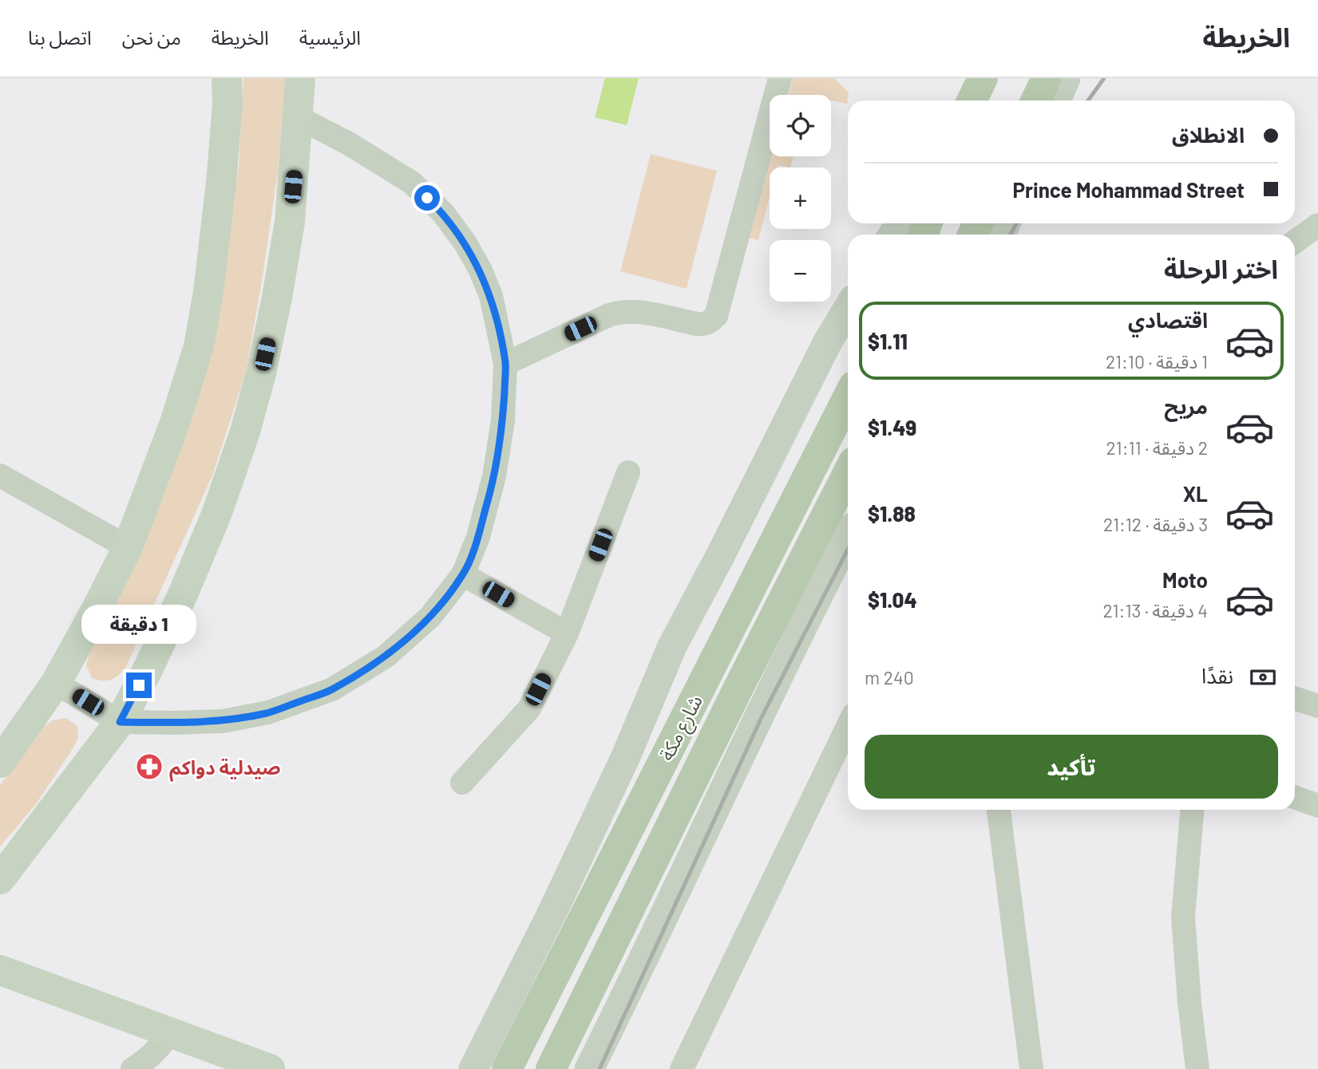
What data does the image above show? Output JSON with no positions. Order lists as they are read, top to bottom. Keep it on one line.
{"streets":{"main road":["شارع مكة"]},"places":{"pharmacy":["صيدلية دواكم"]},"page":{"header":"الخريطة","nav":["الرئيسية","الخريطة","من نحن","اتصل بنا"],"map_buttons":["+","−"],"banner":["الانطلاق","Prince Mohammad Street"],"heading":"اختر الرحلة","list":[{"name":"اقتصادي","note":"1 دقيقة · 21:10","value":"$1.11"},{"name":"مريح","note":"2 دقيقة · 21:11","value":"$1.49"},{"name":"XL","note":"3 دقيقة · 21:12","value":"$1.88"},{"name":"Moto","note":"4 دقيقة · 21:13","value":"$1.04"}],"bubble":"1 دقيقة","pay":["نقدًا","240 m"],"buttons":"تأكيد"}}
